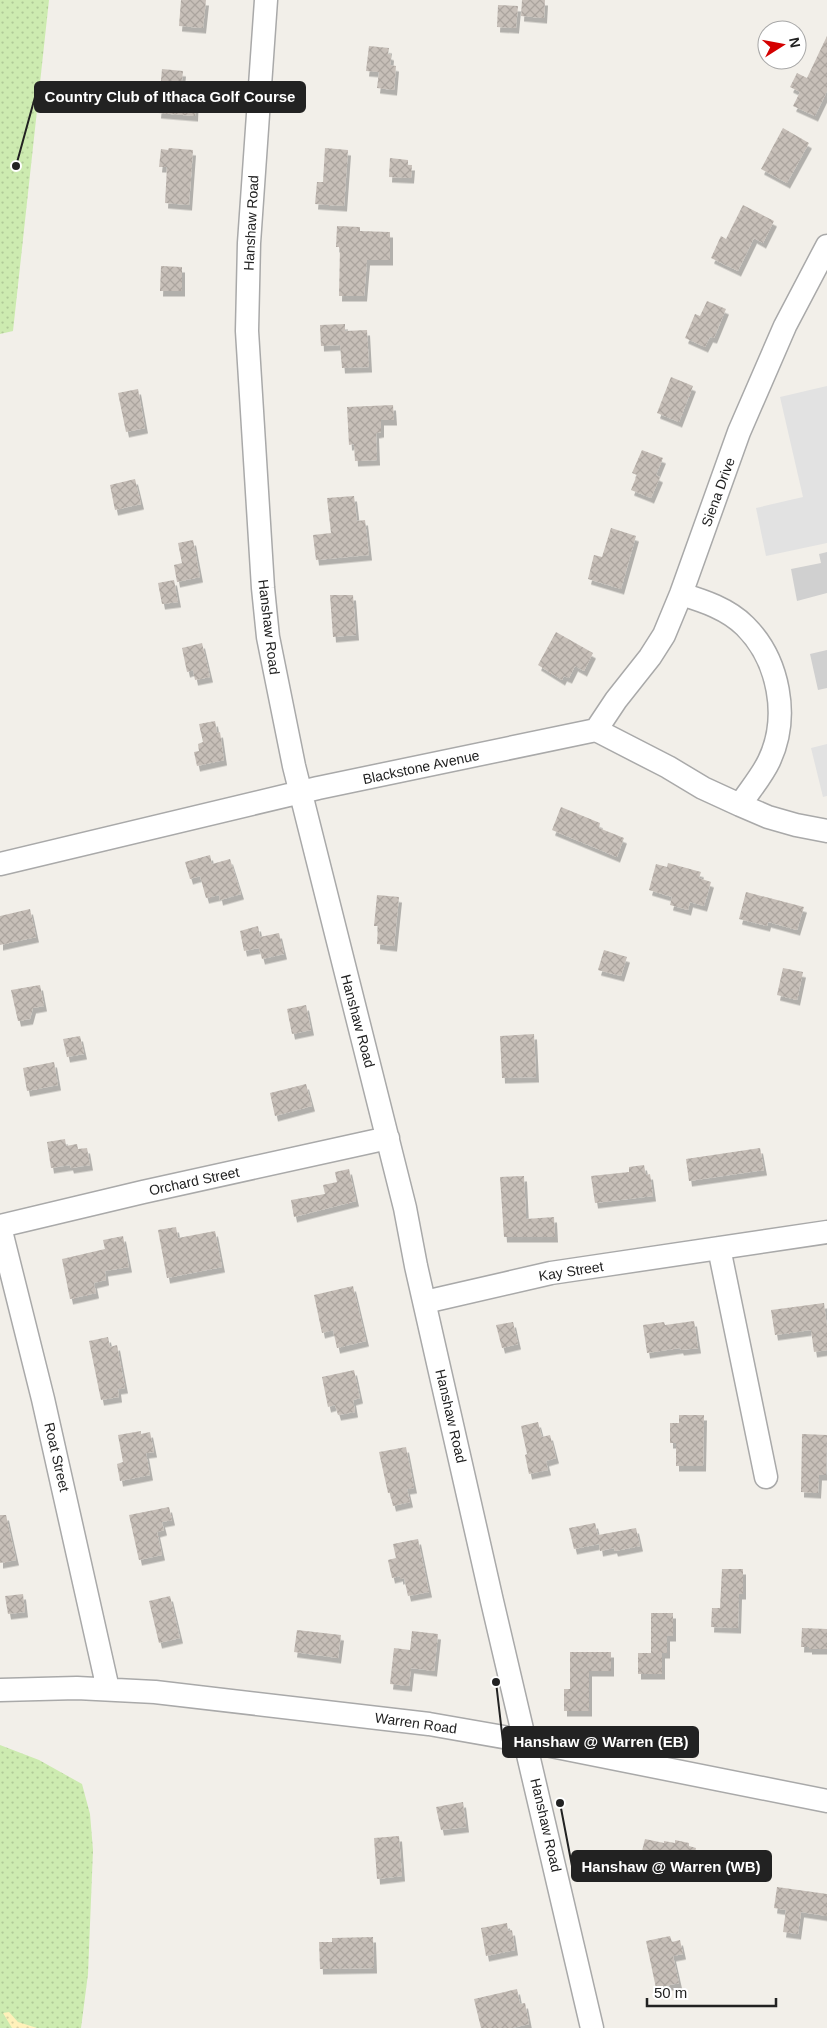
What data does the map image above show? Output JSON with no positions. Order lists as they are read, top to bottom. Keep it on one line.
{"streets":{"street":["Hanshaw Road","Siena Drive","Blackstone Avenue","Orchard Street","Kay Street","Roat Street","Warren Road"]},"crossings":[["Hanshaw Road","Blackstone Avenue"],["Hanshaw Road","Orchard Street"],["Hanshaw Road","Kay Street"],["Hanshaw Road","Warren Road"],["Siena Drive","Blackstone Avenue"],["Orchard Street","Roat Street"],["Roat Street","Warren Road"]],"places":["Country Club of Ithaca Golf Course","Hanshaw @ Warren (EB)","Hanshaw @ Warren (WB)"],"scale_bar":"50 m","north":"right"}
